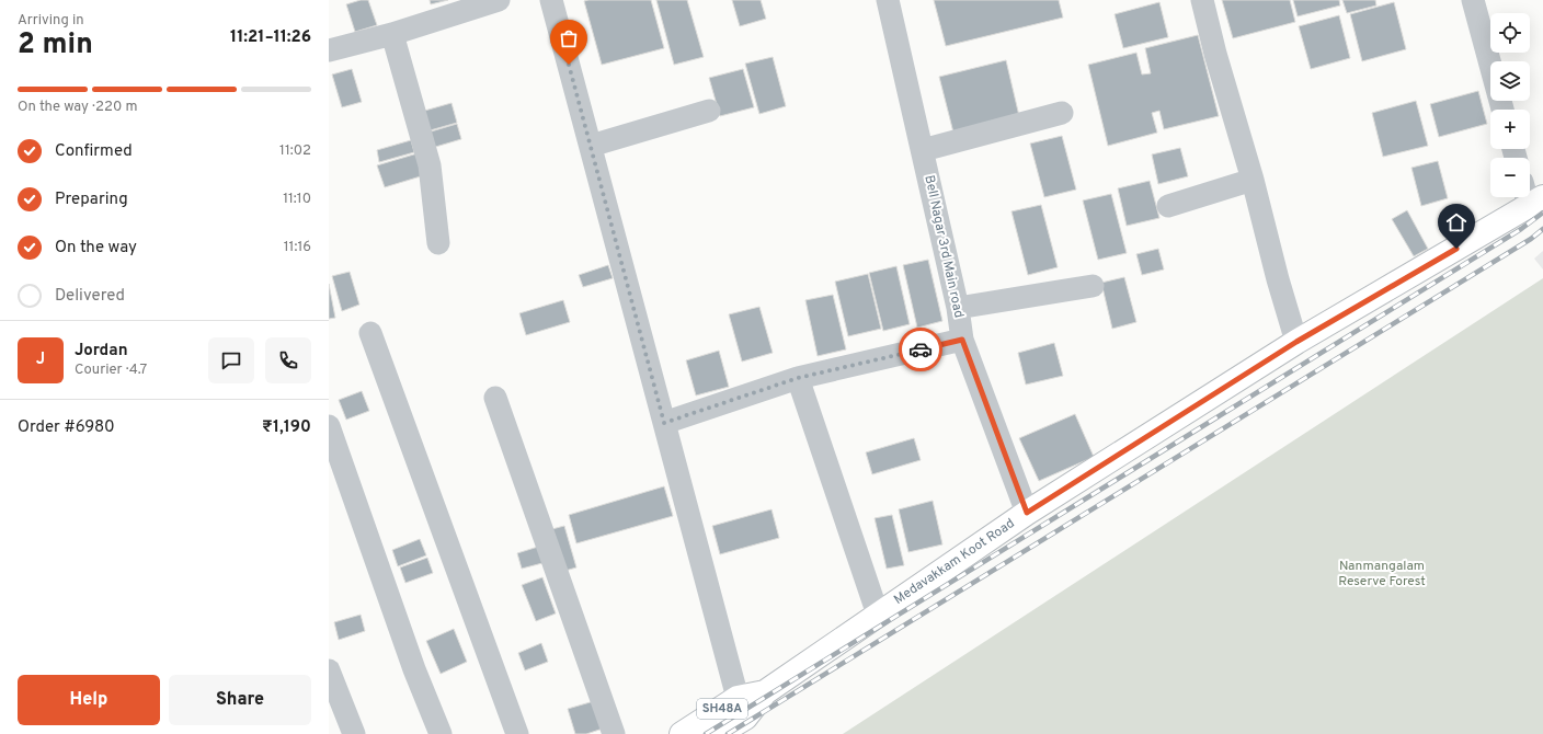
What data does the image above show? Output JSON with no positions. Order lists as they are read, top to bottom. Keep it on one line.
{"streets":{"main road":["Medavakkam Koot Road","SH48A"],"street":["Bell Nagar 3rd Main road"]},"crossings":[["Bell Nagar 3rd Main road","Medavakkam Koot Road"],["Medavakkam Koot Road","SH48A"]],"parks":["Nanmangalam Reserve Forest"],"page":{"heading":["2 min","Arriving in","11:21–11:26"],"panel":["Jordan","Courier · 4.7","Order #6980","₹1,190"],"map_buttons":["+","−"],"bar":"On the way · 220 m","list":[["Confirmed","11:02"],["Preparing","11:10"],["On the way","11:16"],"Delivered"],"round":"J","buttons":["Help","Share"]}}
